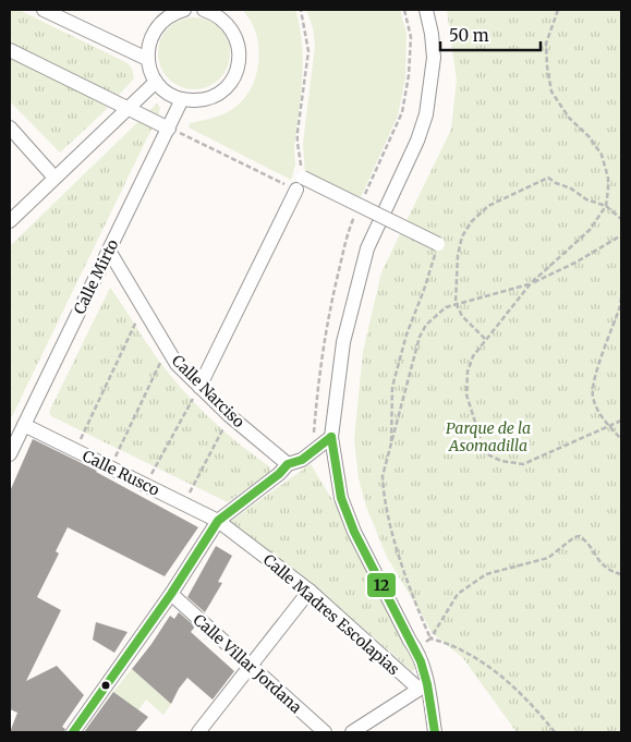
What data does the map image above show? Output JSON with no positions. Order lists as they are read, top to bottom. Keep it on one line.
{"streets":{"street":["Calle Mirto","Calle Narciso","Calle Rusco","Calle Madres Escolapias","Calle Villar Jordana"]},"crossings":[["Calle Mirto","Calle Narciso"],["Calle Mirto","Calle Rusco"],["Calle Rusco","Calle Madres Escolapias"]],"parks":["Parque de la Asomadilla"],"lines":["transit line 12"],"scale_bar":"50 m"}
